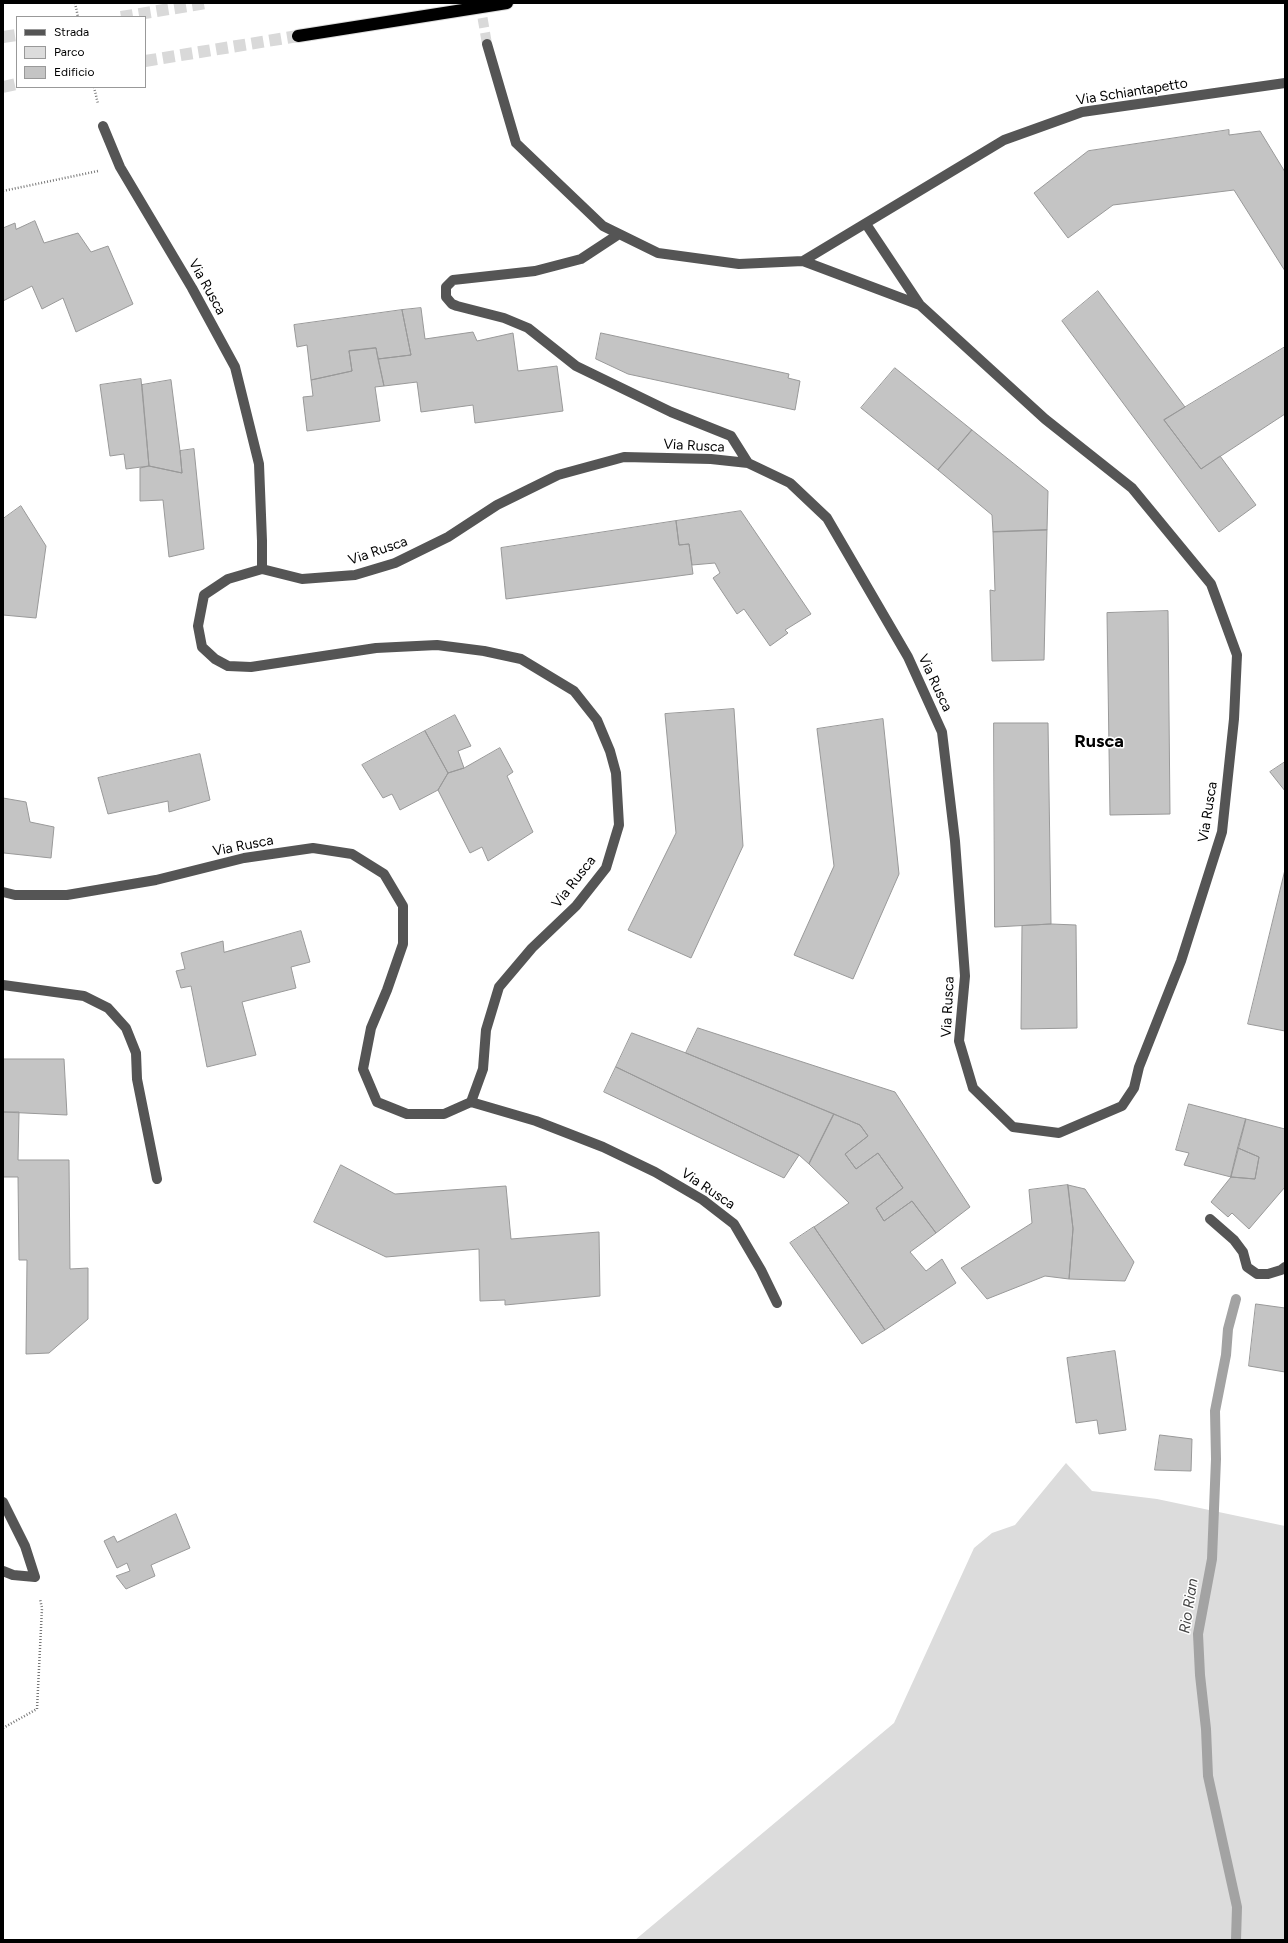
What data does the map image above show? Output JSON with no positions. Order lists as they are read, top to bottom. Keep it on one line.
{"streets":{"street":["Via Schiantapetto","Via Rusca"]},"crossings":[["Via Schiantapetto","Via Rusca"]],"districts":["Rusca"],"water":["Rio Rian"],"legend":["Strada","Parco","Edificio"]}
